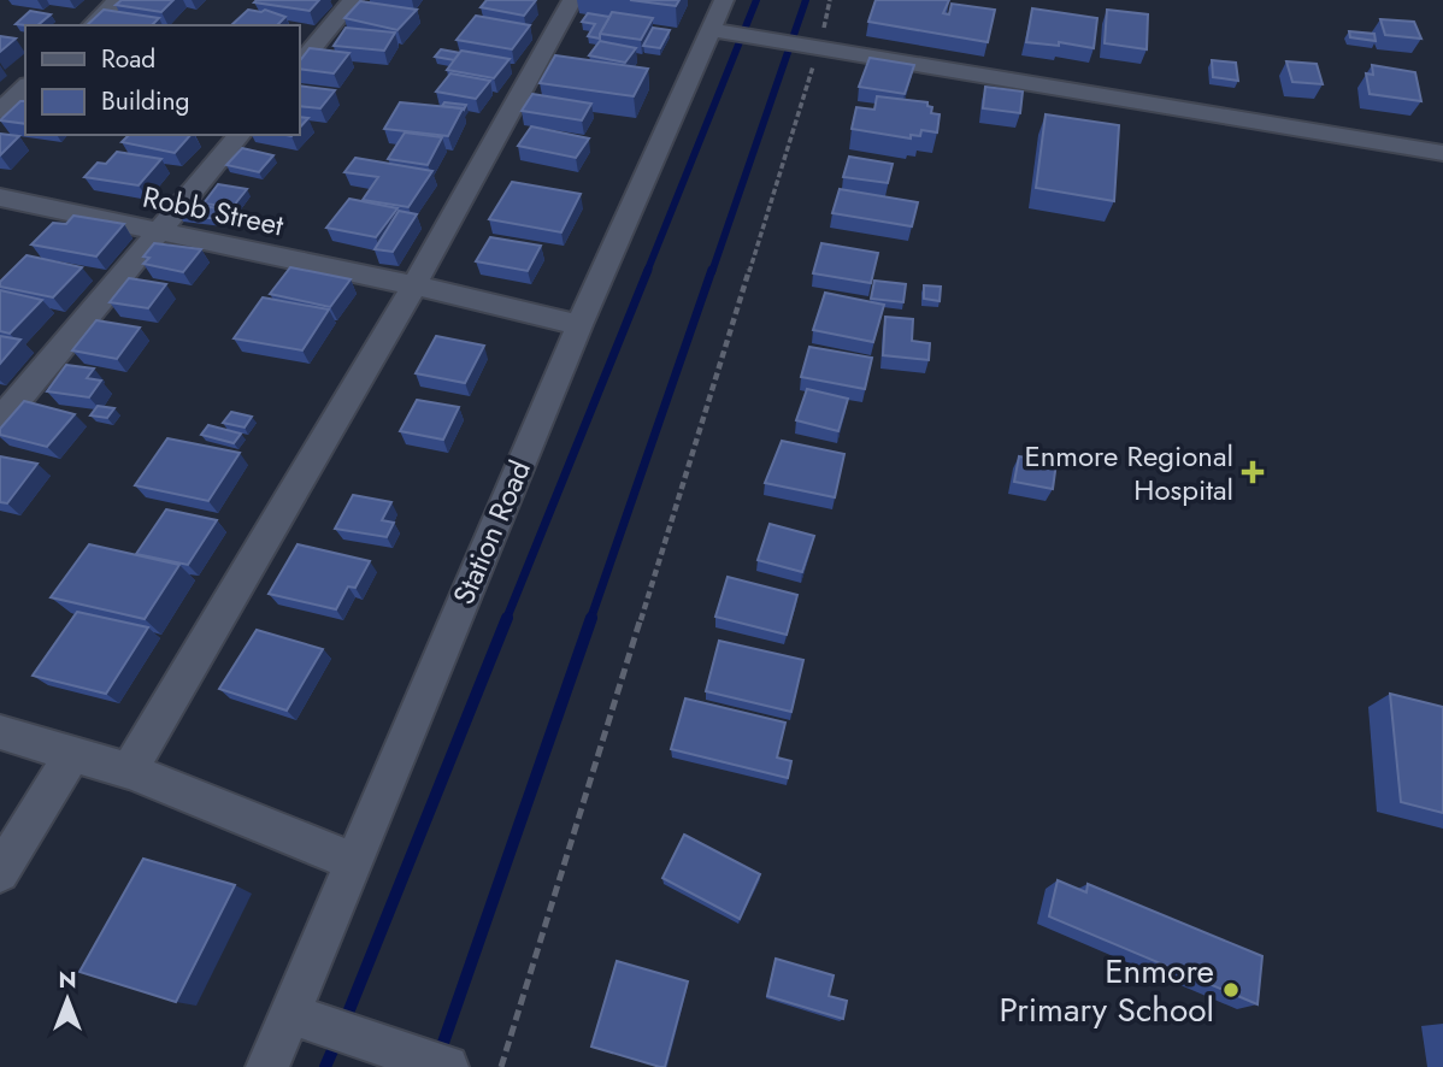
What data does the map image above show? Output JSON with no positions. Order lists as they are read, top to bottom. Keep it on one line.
{"streets":{"street":["Robb Street","Station Road"]},"crossings":[["Robb Street","Station Road"]],"places":{"health":["Enmore Regional Hospital"],"other":["Enmore Primary School"]},"legend":["Road","Building"],"north":"top"}
